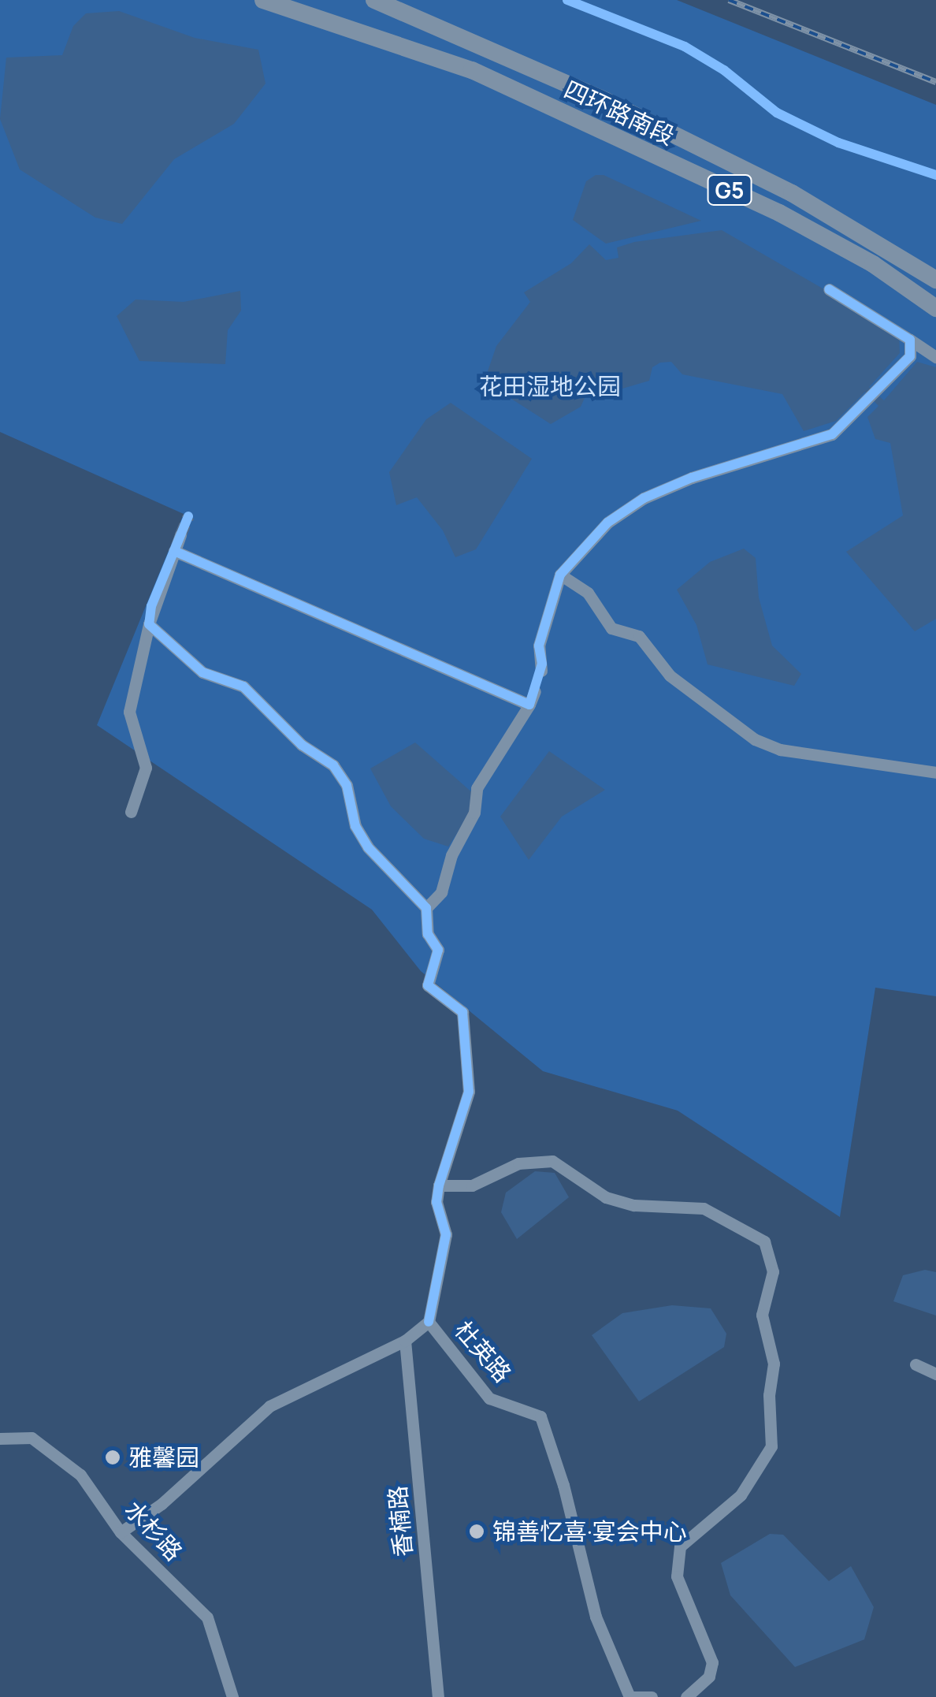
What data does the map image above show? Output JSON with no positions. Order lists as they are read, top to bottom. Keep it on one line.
{"streets":{"highway":["四环路南段","G5"],"street":["杜英路","香楠路","水杉路"]},"crossings":[["杜英路","香楠路"],["杜英路","水杉路"]],"parks":["花田湿地公园"],"places":["雅馨园","锦善忆喜·宴会中心"]}
